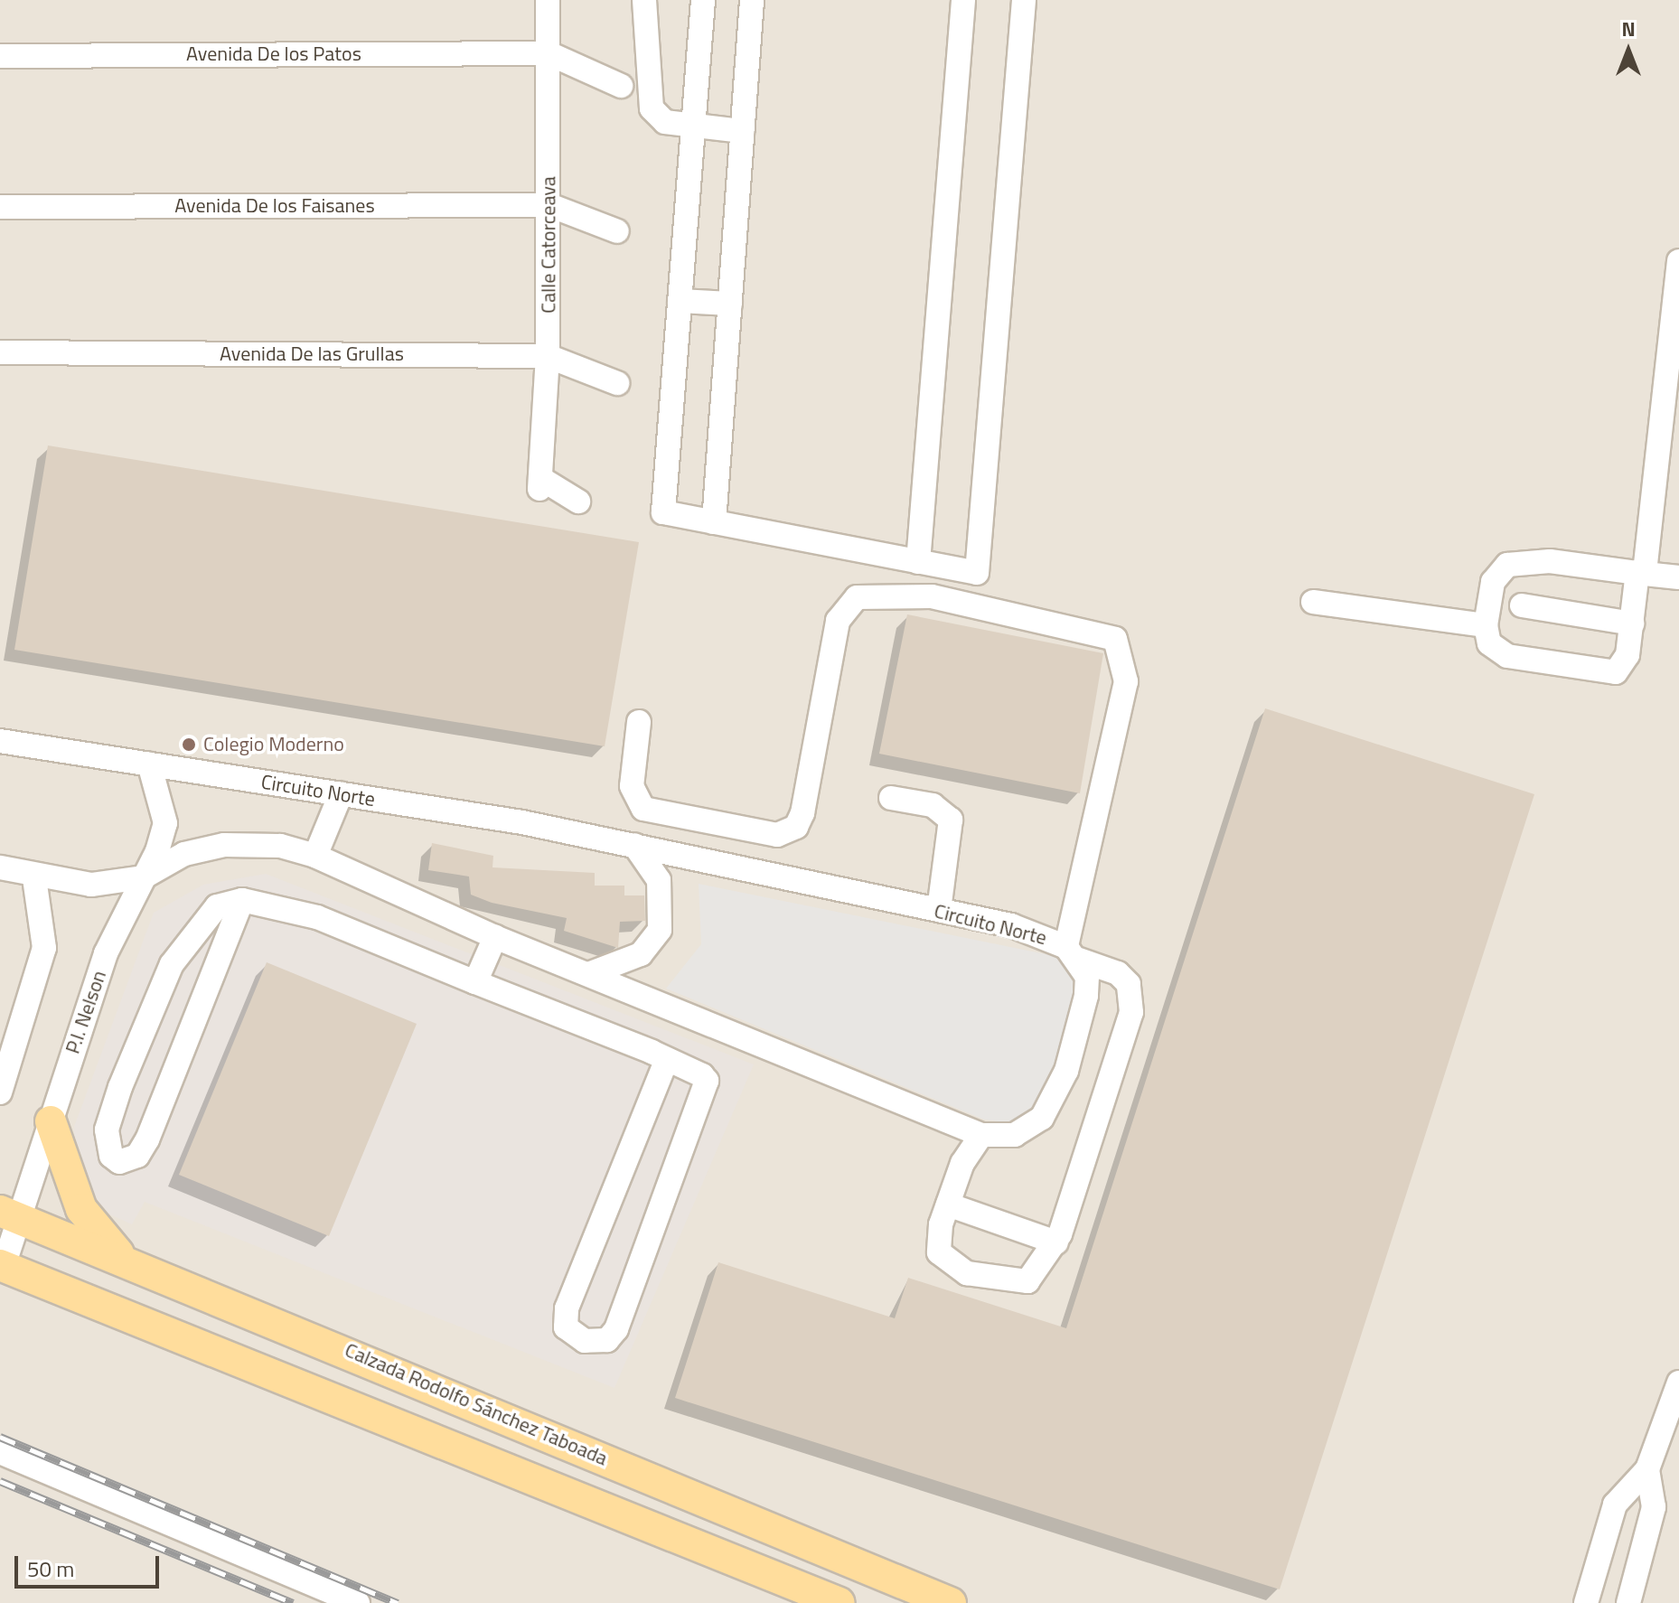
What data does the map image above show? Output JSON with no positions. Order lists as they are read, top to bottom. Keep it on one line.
{"streets":{"main road":["Calzada Rodolfo Sánchez Taboada"],"street":["Avenida De los Patos","Avenida De los Faisanes","Calle Catorceava","Avenida De las Grullas","Circuito Norte","P.I. Nelson"]},"crossings":[["Avenida De los Patos","Calle Catorceava"],["Avenida De los Faisanes","Calle Catorceava"],["Calle Catorceava","Avenida De las Grullas"],["Circuito Norte","P.I. Nelson"],["P.I. Nelson","Calzada Rodolfo Sánchez Taboada"]],"places":["Colegio Moderno"],"scale_bar":"50 m","north":"top"}
